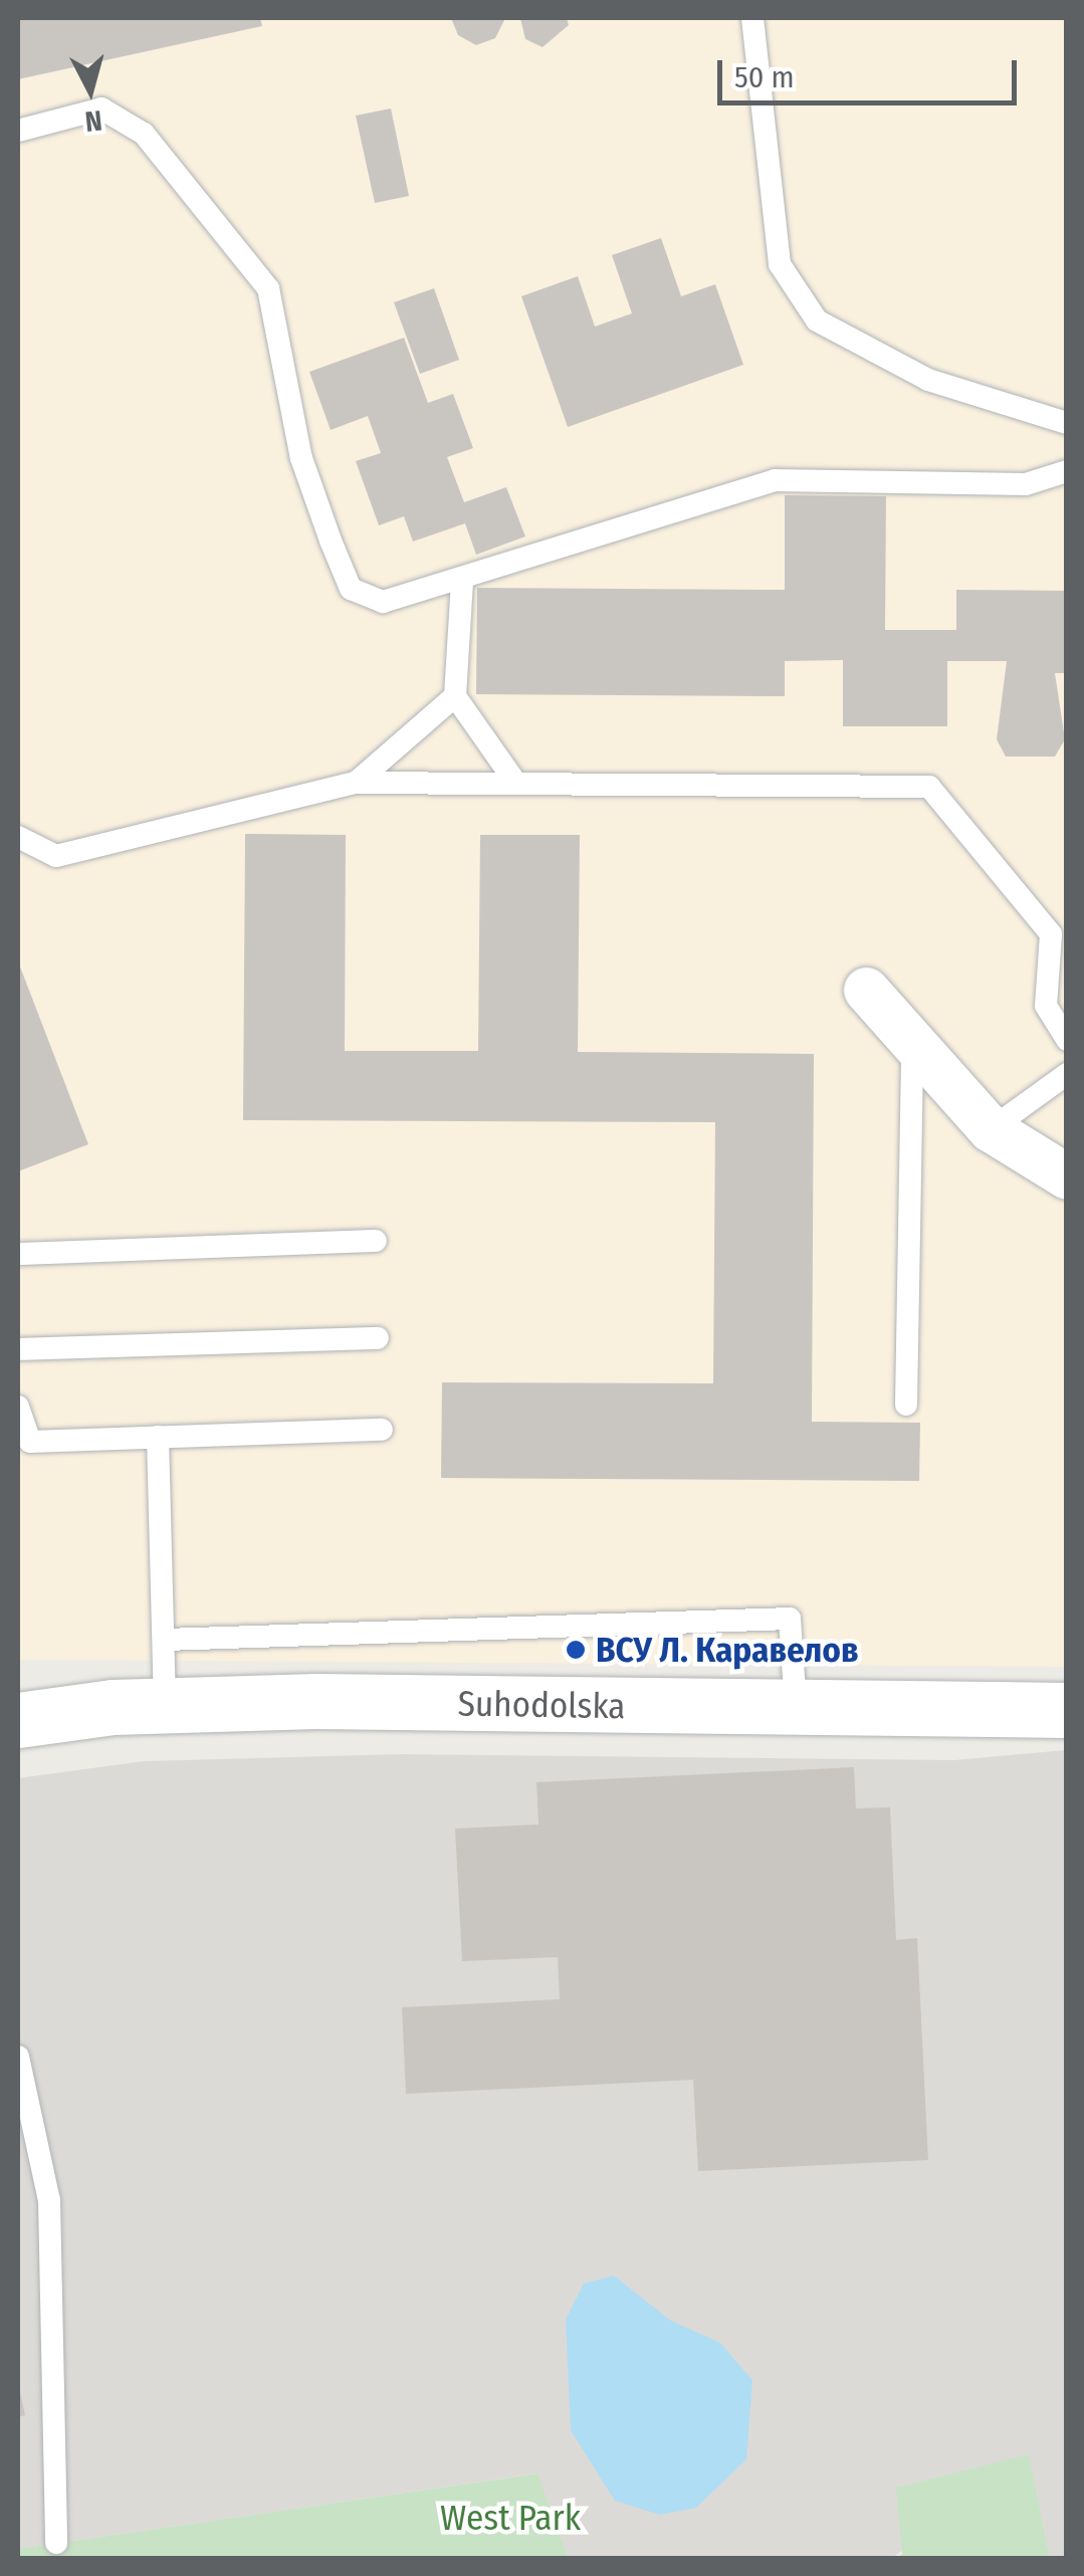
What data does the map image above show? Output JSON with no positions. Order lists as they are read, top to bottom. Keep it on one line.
{"streets":{"street":["Suhodolska"]},"parks":["West Park"],"places":["ВСУ Л. Каравелов"],"scale_bar":"50 m","north":"bottom"}
